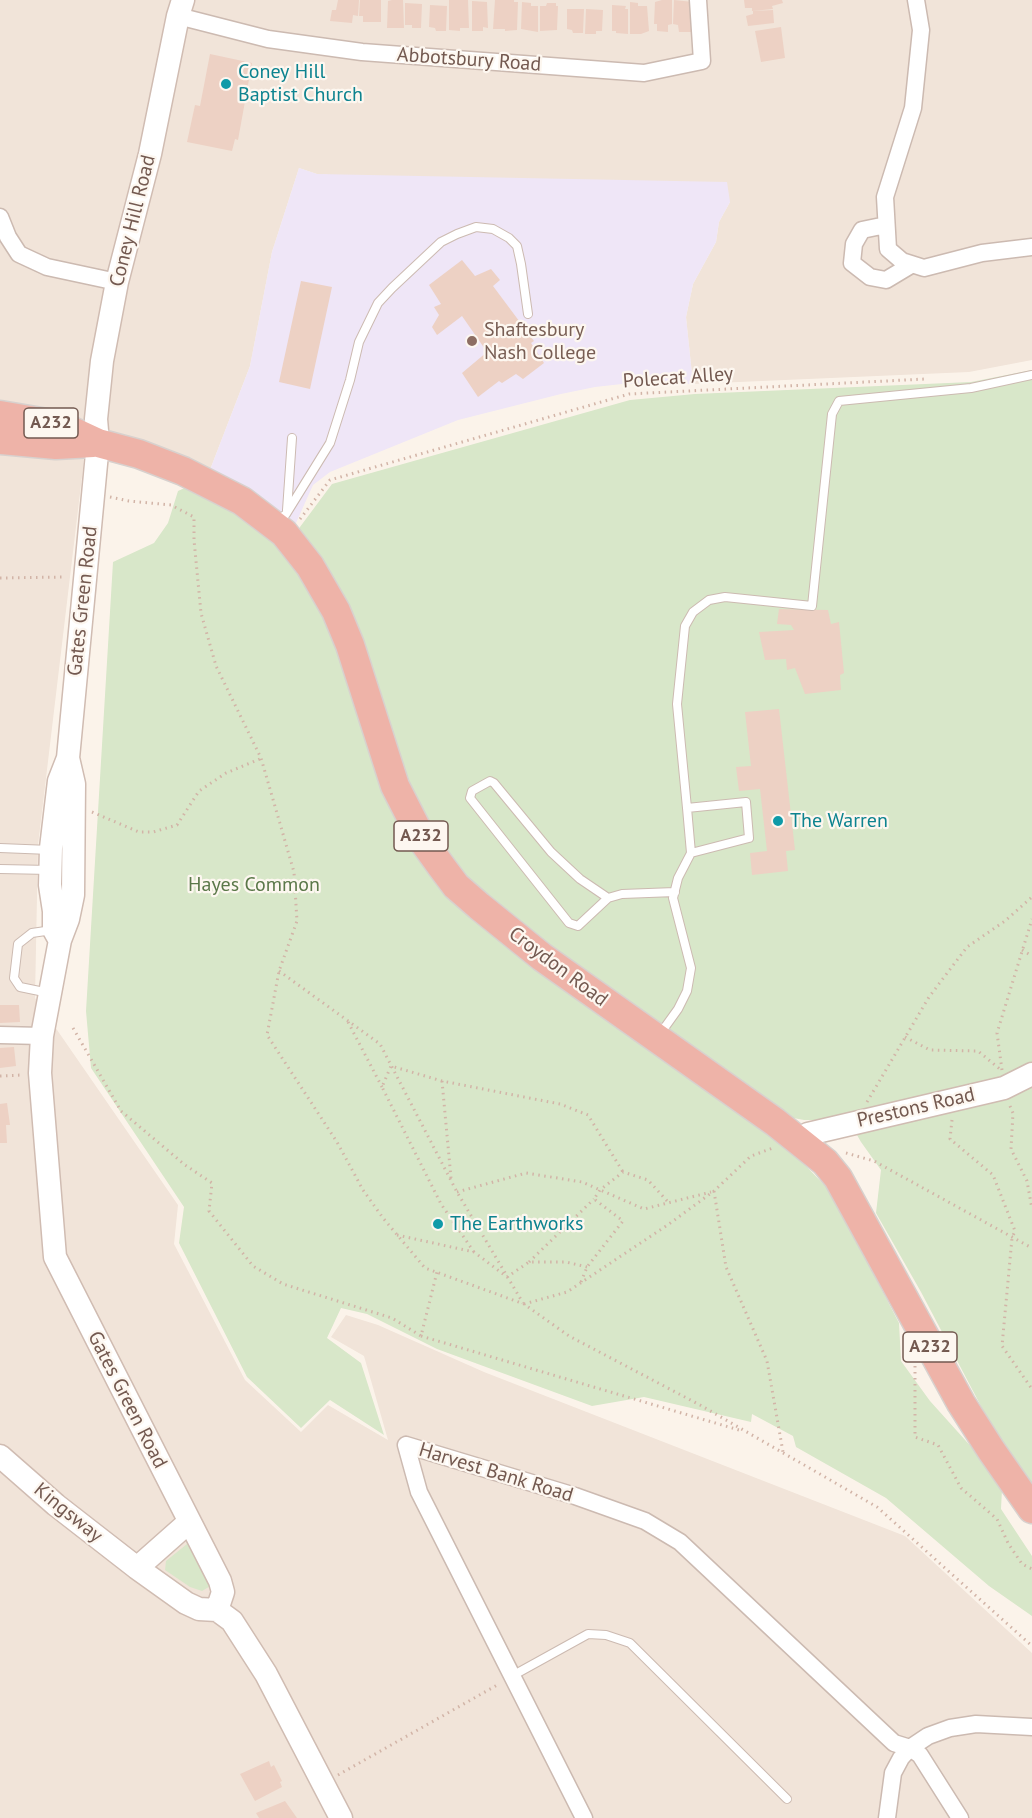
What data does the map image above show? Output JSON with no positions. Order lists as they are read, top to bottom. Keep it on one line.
{"streets":{"highway":["A232","Croydon Road"],"street":["Abbotsbury Road","Coney Hill Road","Gates Green Road","Prestons Road","Harvest Bank Road","Kingsway"],"path":["Polecat Alley"]},"crossings":[["Abbotsbury Road","Coney Hill Road"],["Coney Hill Road","Gates Green Road"],["Coney Hill Road","Croydon Road"],["Polecat Alley","Croydon Road"],["Gates Green Road","Croydon Road"],["Gates Green Road","Kingsway"],["Croydon Road","Prestons Road"]],"parks":["Hayes Common"],"places":["Coney Hill Baptist Church","Shaftesbury Nash College","The Warren","The Earthworks"]}
